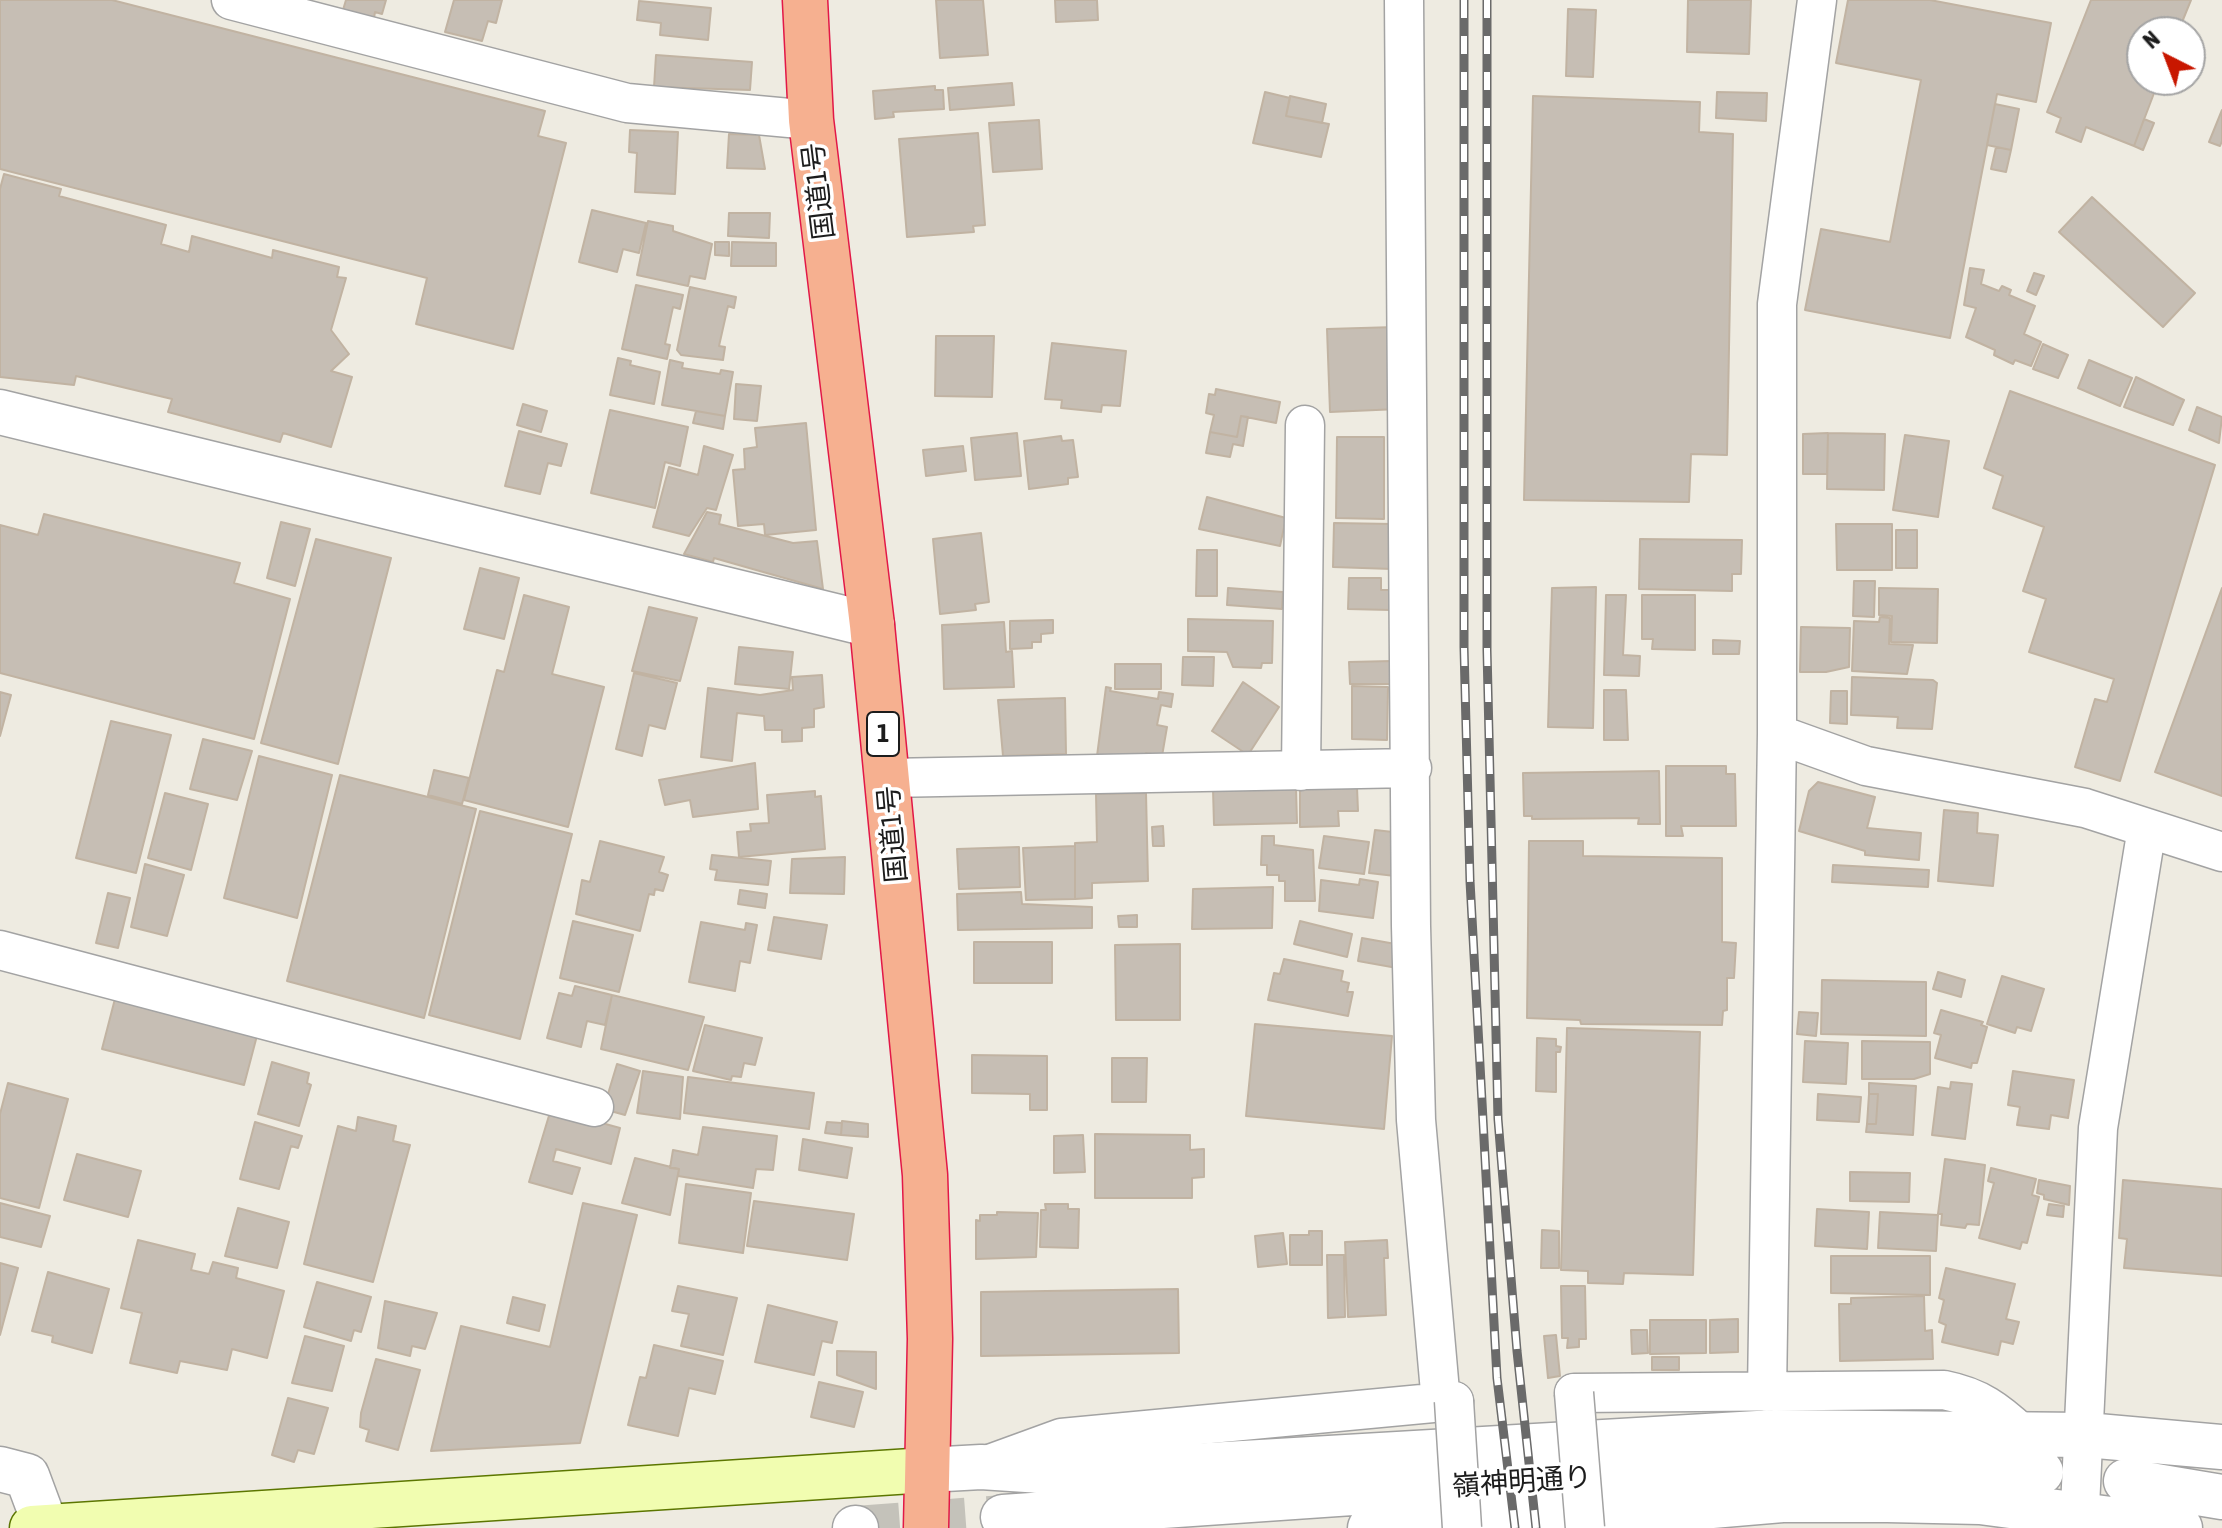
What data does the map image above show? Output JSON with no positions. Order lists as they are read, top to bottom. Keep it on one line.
{"streets":{"highway":["国道1号","1"],"street":["嶺神明通り"]},"north":"top left"}
